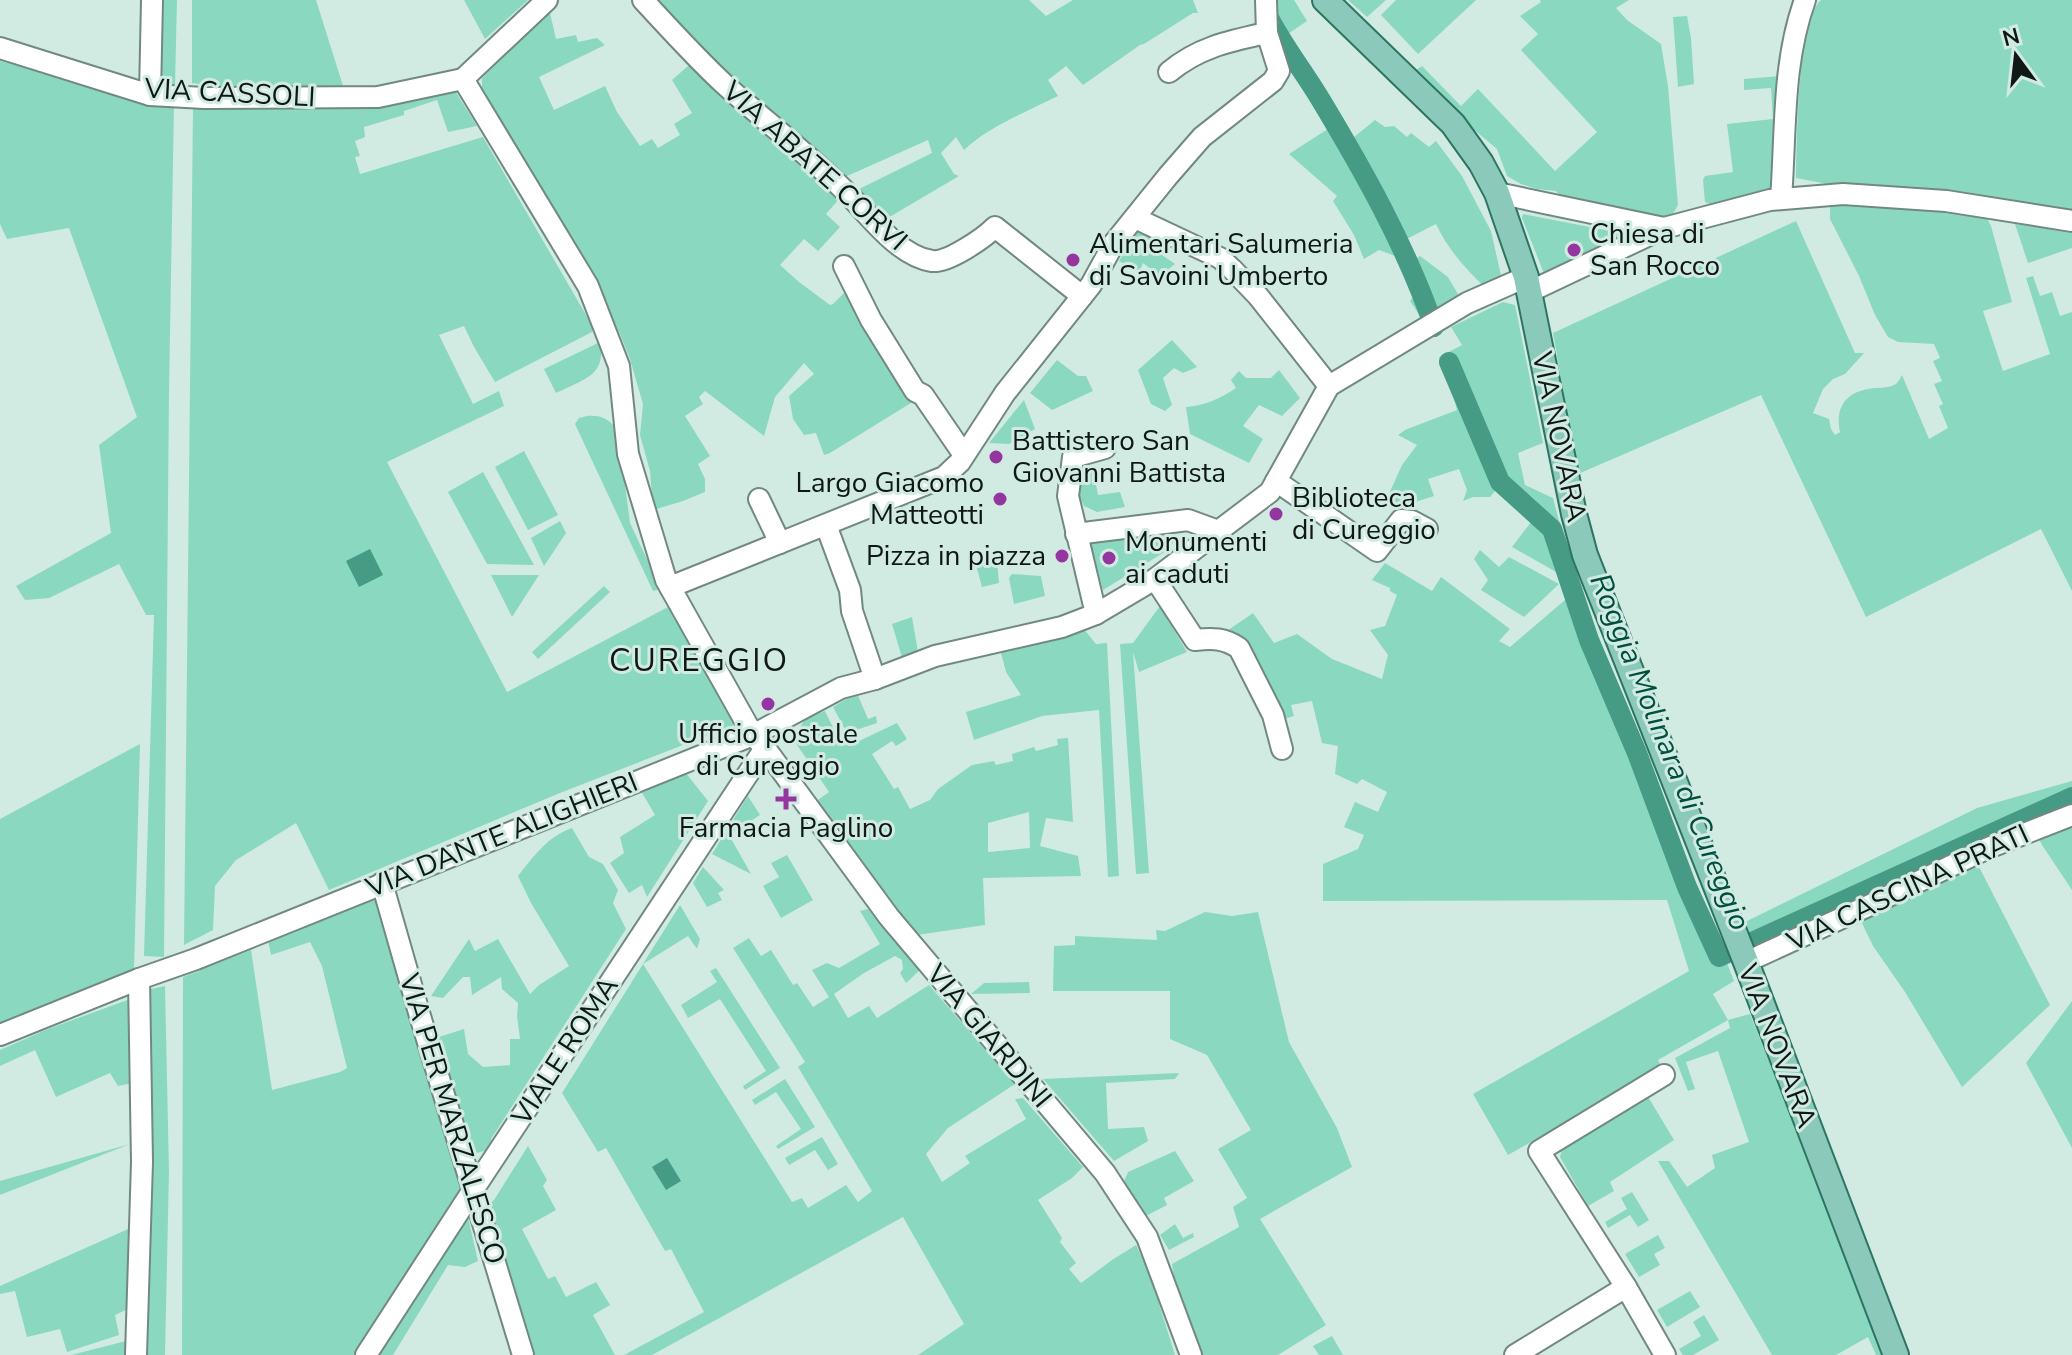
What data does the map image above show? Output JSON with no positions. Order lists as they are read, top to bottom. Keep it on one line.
{"streets":{"main road":["VIA NOVARA"],"street":["VIA CASSOLI","VIA ABATE CORVI","VIA DANTE ALIGHIERI","VIA CASCINA PRATI","VIA GIARDINI","VIALE ROMA","VIA PER MARZALESCO"]},"crossings":[["VIA CASSOLI","VIA GIARDINI"],["VIA NOVARA","VIA CASCINA PRATI"],["VIA DANTE ALIGHIERI","VIA GIARDINI"],["VIA DANTE ALIGHIERI","VIALE ROMA"],["VIA DANTE ALIGHIERI","VIA PER MARZALESCO"],["VIA GIARDINI","VIALE ROMA"],["VIALE ROMA","VIA PER MARZALESCO"]],"districts":["CUREGGIO"],"water":["Roggia Molinara di Cureggio"],"places":{"other":["Chiesa di San Rocco","Alimentari Salumeria di Savoini Umberto","Battistero San Giovanni Battista","Largo Giacomo Matteotti","Biblioteca di Cureggio","Pizza in piazza","Monumenti ai caduti","Ufficio postale di Cureggio"],"health":["Farmacia Paglino"]},"north":"top"}
